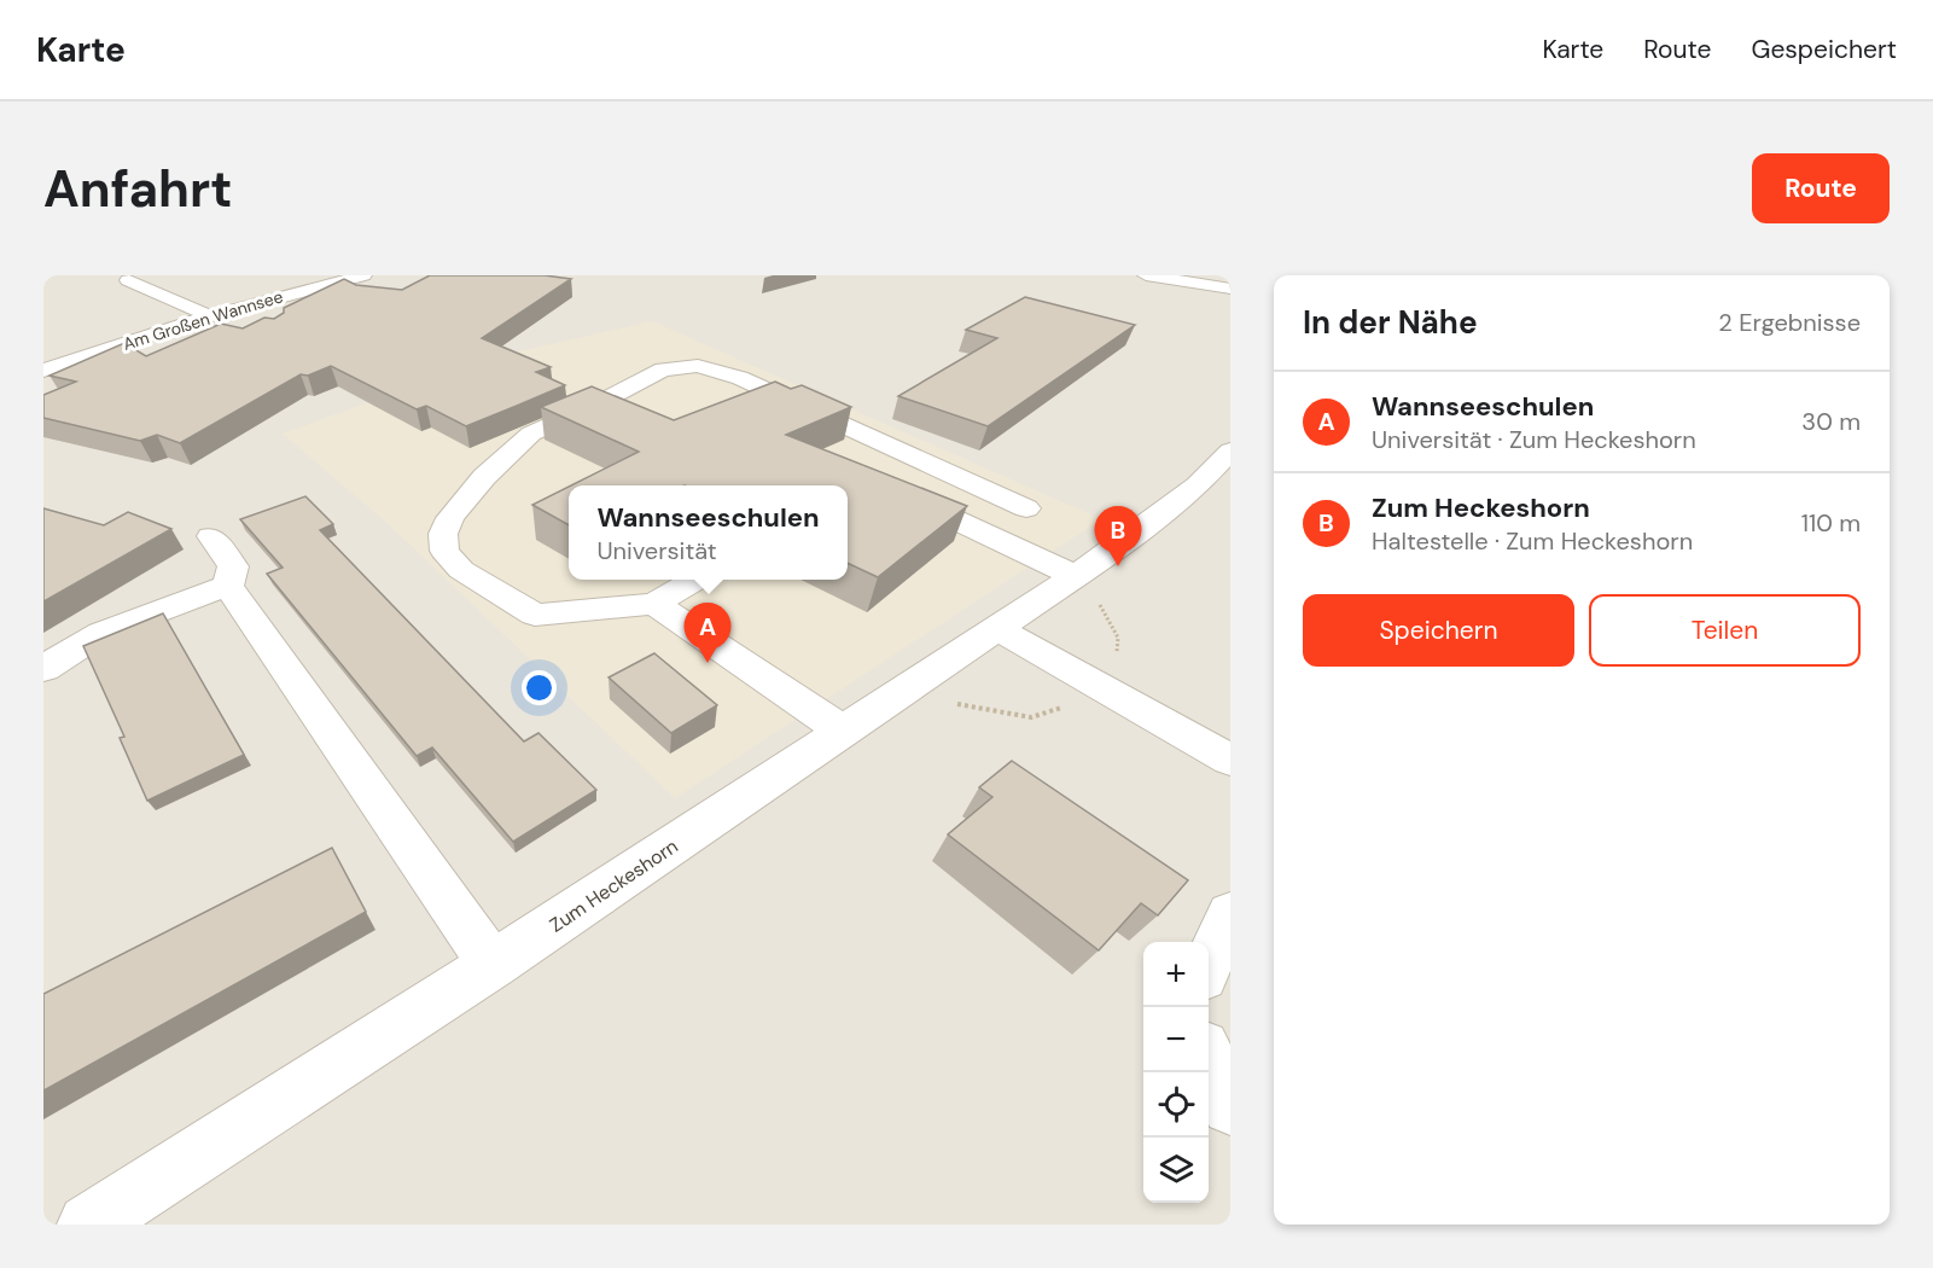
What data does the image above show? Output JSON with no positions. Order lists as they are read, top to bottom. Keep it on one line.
{"streets":{"street":["Am Großen Wannsee","Zum Heckeshorn"]},"page":{"header":"Karte","nav":["Karte","Route","Gespeichert"],"buttons":["Route",["Speichern","Teilen"]],"title":"Anfahrt","heading":["In der Nähe","2 Ergebnisse"],"list":[{"mark":"A","name":"Wannseeschulen","note":"Universität · Zum Heckeshorn","value":"30 m"},{"mark":"B","name":"Zum Heckeshorn","note":"Haltestelle · Zum Heckeshorn","value":"110 m"}],"popup":["Wannseeschulen","Universität"],"pins":["B","A"],"map_buttons":["+","−"]}}
